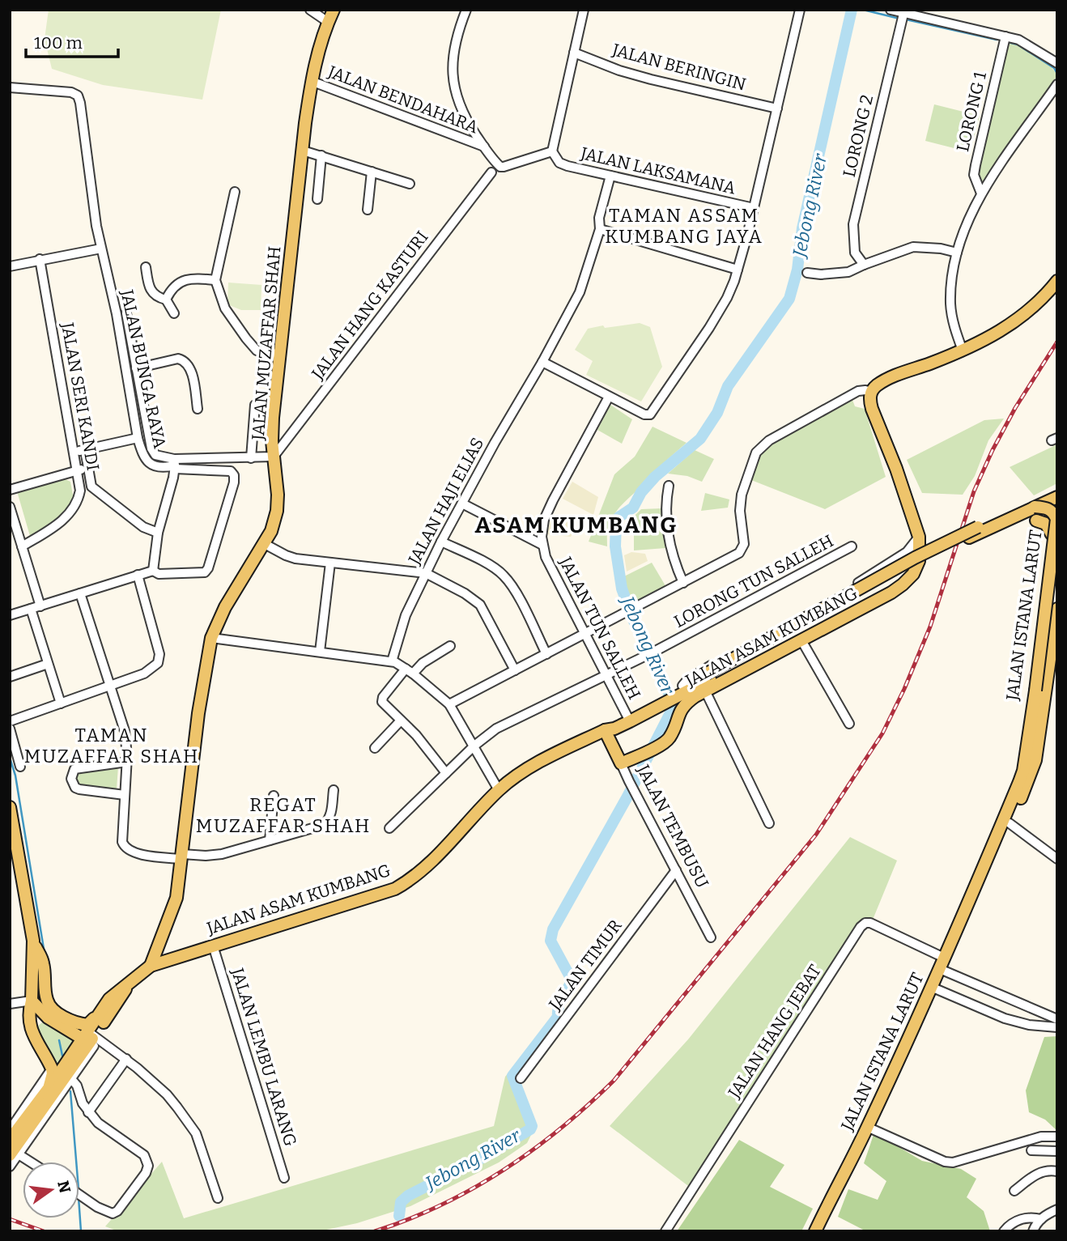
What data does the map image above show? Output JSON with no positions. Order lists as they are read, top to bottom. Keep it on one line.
{"streets":{"main road":["JALAN MUZAFFAR SHAH","JALAN ISTANA LARUT","JALAN ASAM KUMBANG","JALAN TEMBUSU"],"street":["JALAN BERINGIN","JALAN BENDAHARA","LORONG 1","LORONG 2","JALAN LAKSAMANA","JALAN HANG KASTURI","JALAN BUNGA RAYA","JALAN SERI KANDI","JALAN HAJI ELIAS","LORONG TUN SALLEH","JALAN TUN SALLEH","JALAN TIMUR","JALAN HANG JEBAT","JALAN LEMBU LARANG"]},"crossings":[["JALAN BENDAHARA","JALAN MUZAFFAR SHAH"],["JALAN LAKSAMANA","JALAN HAJI ELIAS"],["JALAN HANG KASTURI","JALAN MUZAFFAR SHAH"],["JALAN HANG KASTURI","JALAN BUNGA RAYA"],["JALAN MUZAFFAR SHAH","JALAN BUNGA RAYA"],["JALAN MUZAFFAR SHAH","JALAN ASAM KUMBANG"],["LORONG TUN SALLEH","JALAN TUN SALLEH"],["JALAN ISTANA LARUT","JALAN ASAM KUMBANG"],["JALAN ISTANA LARUT","JALAN HANG JEBAT"],["JALAN TUN SALLEH","JALAN ASAM KUMBANG"],["JALAN ASAM KUMBANG","JALAN TEMBUSU"],["JALAN ASAM KUMBANG","JALAN LEMBU LARANG"],["JALAN TEMBUSU","JALAN TIMUR"]],"districts":["TAMAN ASSAM KUMBANG JAYA","ASAM KUMBANG","TAMAN MUZAFFAR SHAH","REGAT MUZAFFAR SHAH"],"water":["Jebong River"],"scale_bar":"100 m","north":"right"}
